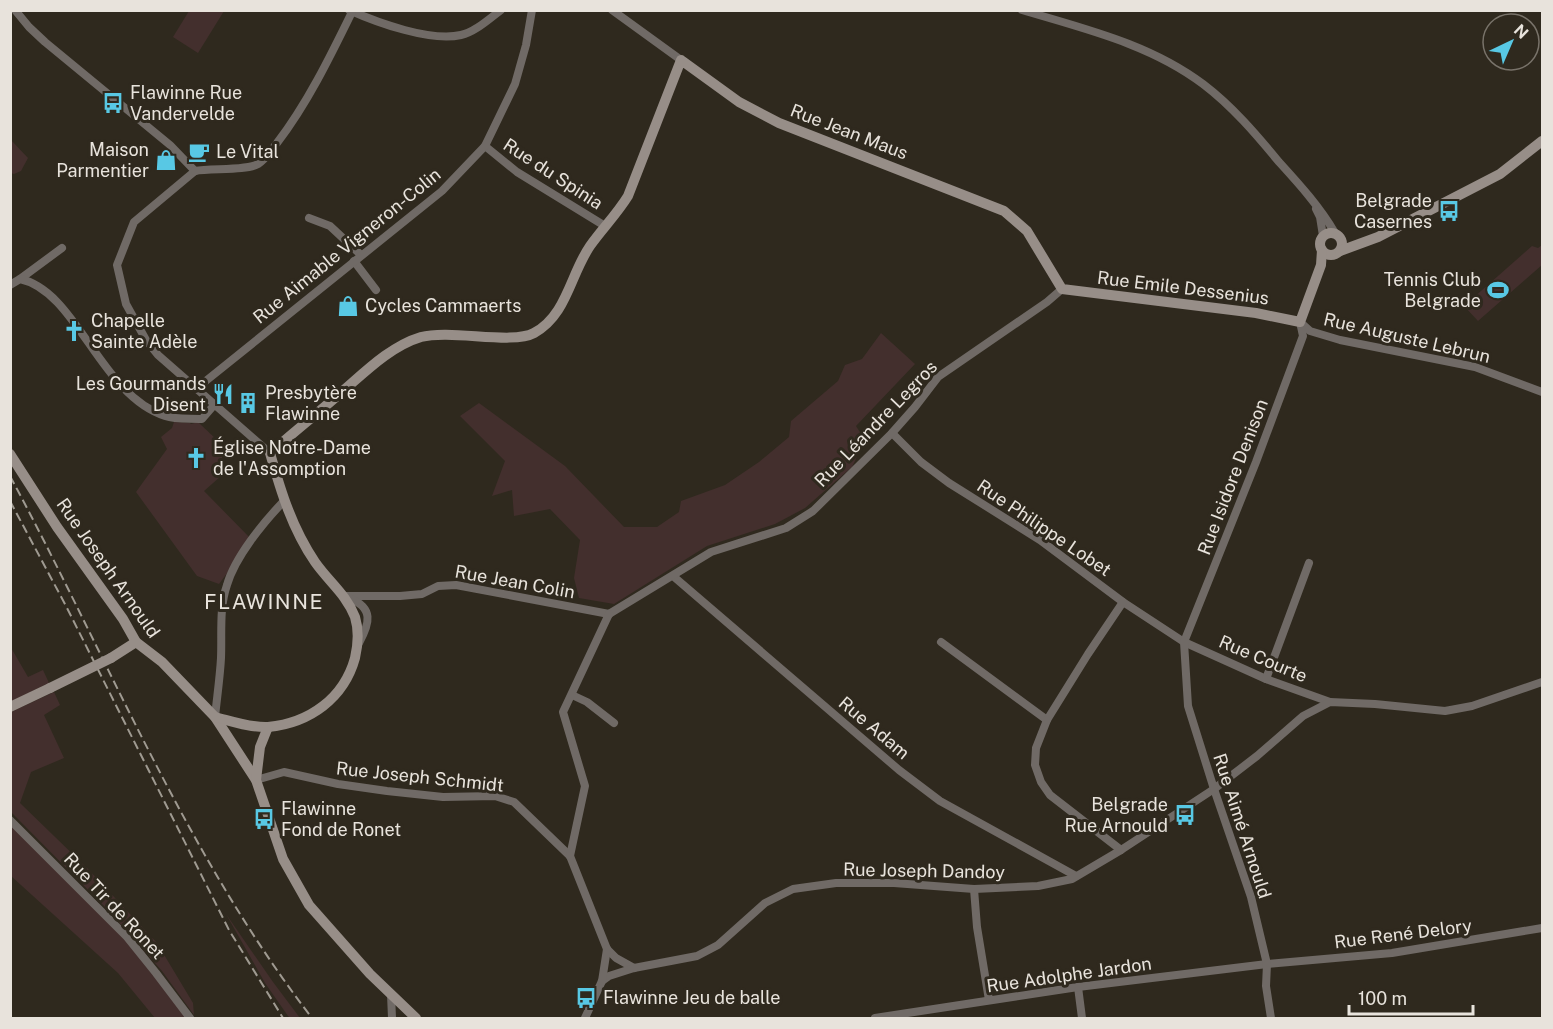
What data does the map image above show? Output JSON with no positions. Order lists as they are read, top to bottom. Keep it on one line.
{"streets":{"street":["Rue Jean Maus","Rue du Spinia","Rue Aimable Vigneron-Colin","Rue Emile Dessenius","Rue Auguste Lebrun","Rue Léandre Legros","Rue Isidore Denison","Rue Philippe Lobet","Rue Joseph Arnould","Rue Jean Colin","Rue Courte","Rue Adam","Rue Joseph Schmidt","Rue Aimé Arnould","Rue Joseph Dandoy","Rue Tir de Ronet","Rue René Delory","Rue Adolphe Jardon"]},"crossings":[["Rue Jean Maus","Rue Emile Dessenius"],["Rue Jean Maus","Rue Léandre Legros"],["Rue du Spinia","Rue Aimable Vigneron-Colin"],["Rue Emile Dessenius","Rue Auguste Lebrun"],["Rue Emile Dessenius","Rue Léandre Legros"],["Rue Emile Dessenius","Rue Isidore Denison"],["Rue Auguste Lebrun","Rue Isidore Denison"],["Rue Léandre Legros","Rue Philippe Lobet"],["Rue Léandre Legros","Rue Jean Colin"],["Rue Léandre Legros","Rue Adam"],["Rue Isidore Denison","Rue Philippe Lobet"],["Rue Isidore Denison","Rue Courte"],["Rue Isidore Denison","Rue Aimé Arnould"],["Rue Philippe Lobet","Rue Courte"],["Rue Philippe Lobet","Rue Aimé Arnould"],["Rue Joseph Arnould","Rue Joseph Schmidt"],["Rue Courte","Rue Aimé Arnould"],["Rue Courte","Rue Joseph Dandoy"],["Rue Adam","Rue Joseph Dandoy"],["Rue Aimé Arnould","Rue Joseph Dandoy"],["Rue Aimé Arnould","Rue René Delory"],["Rue Aimé Arnould","Rue Adolphe Jardon"],["Rue René Delory","Rue Adolphe Jardon"]],"districts":["FLAWINNE"],"places":{"bus stop":["Flawinne Rue Vandervelde","Belgrade Casernes","Belgrade Rue Arnould","Flawinne Fond de Ronet","Flawinne Jeu de balle"],"cafe":["Le Vital"],"shop":["Maison Parmentier","Cycles Cammaerts"],"sports":["Tennis Club Belgrade"],"church":["Chapelle Sainte Adèle","Église Notre-Dame de l'Assomption"],"restaurant":["Les Gourmands Disent"],"building":["Presbytère Flawinne"]},"scale_bar":"100 m","north":"top right"}
